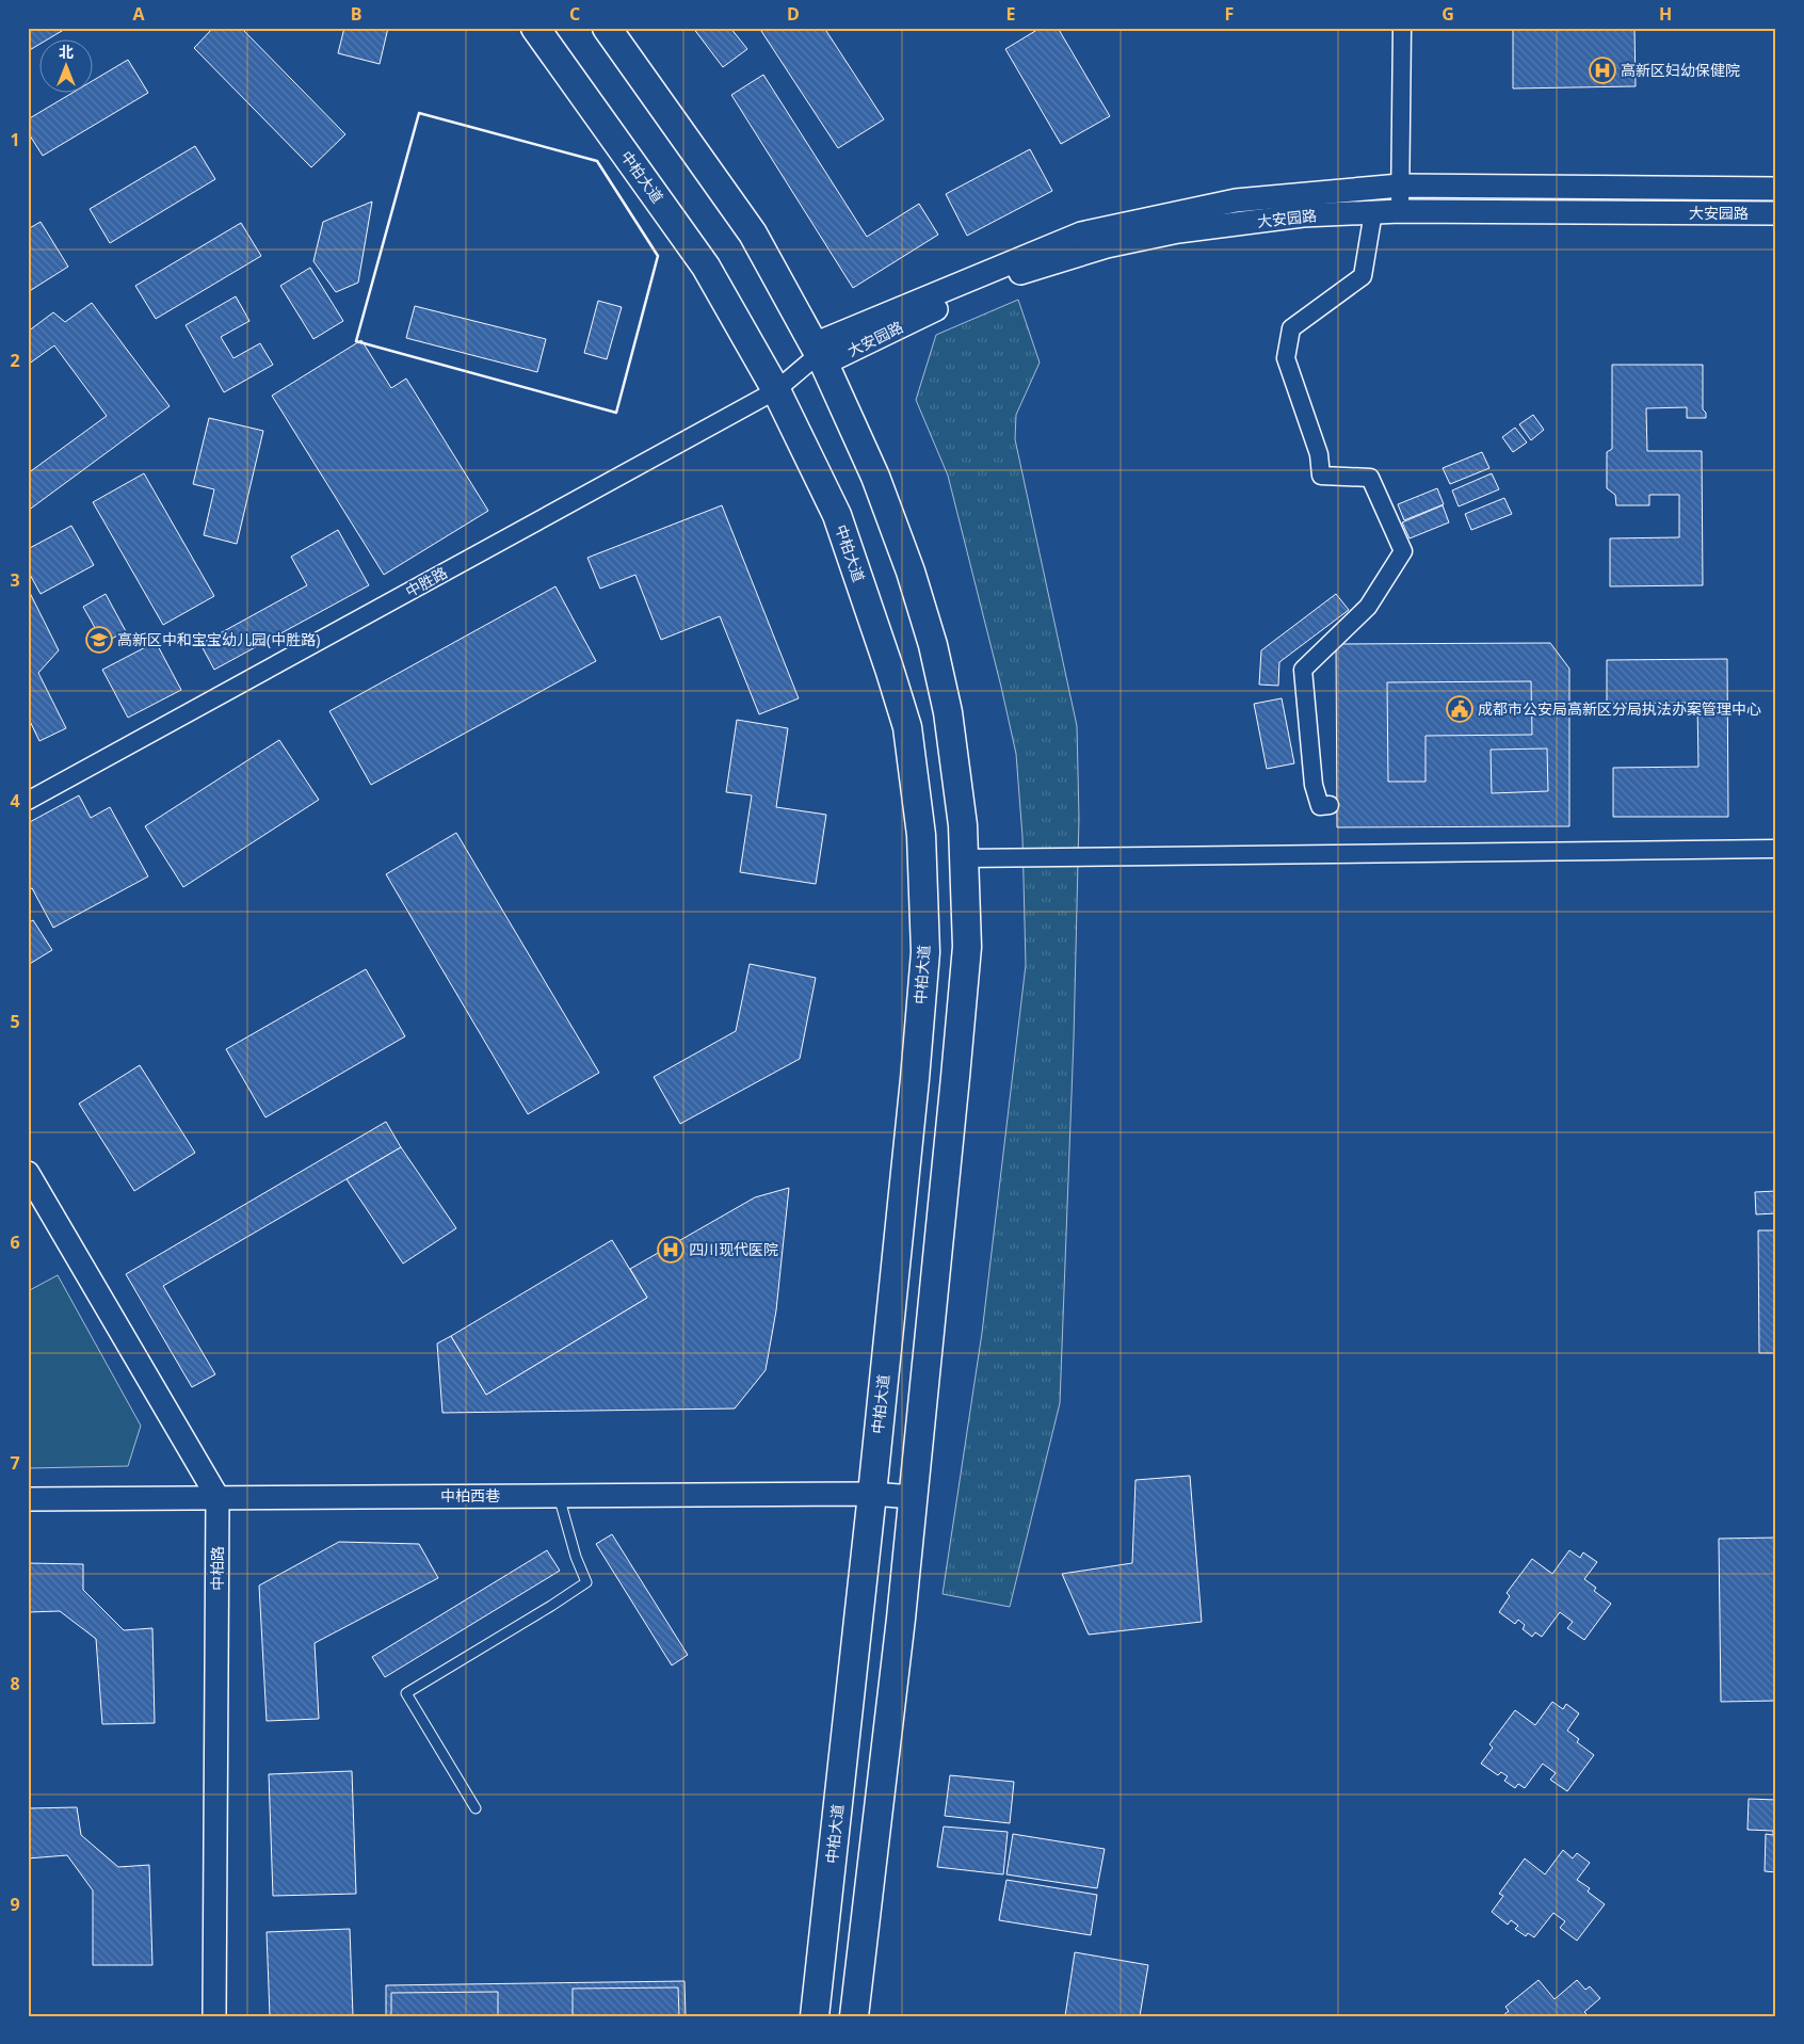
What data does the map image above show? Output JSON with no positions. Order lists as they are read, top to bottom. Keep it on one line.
{"streets":{"main road":["中柏大道"],"street":["大安园路","中胜路","中柏西巷","中柏路"]},"crossings":[["中柏大道","中胜路"],["中柏大道","中柏西巷"],["大安园路","中胜路"],["中柏西巷","中柏路"]],"places":{"hospital":["高新区妇幼保健院","四川现代医院"],"school or university":["高新区中和宝宝幼儿园(中胜路)"],"public building":["成都市公安局高新区分局执法办案管理中心"]},"north":"top","grid":{"columns":["A","B","C","D","E","F","G","H"],"rows":["1","2","3","4","5","6","7","8","9"]}}
